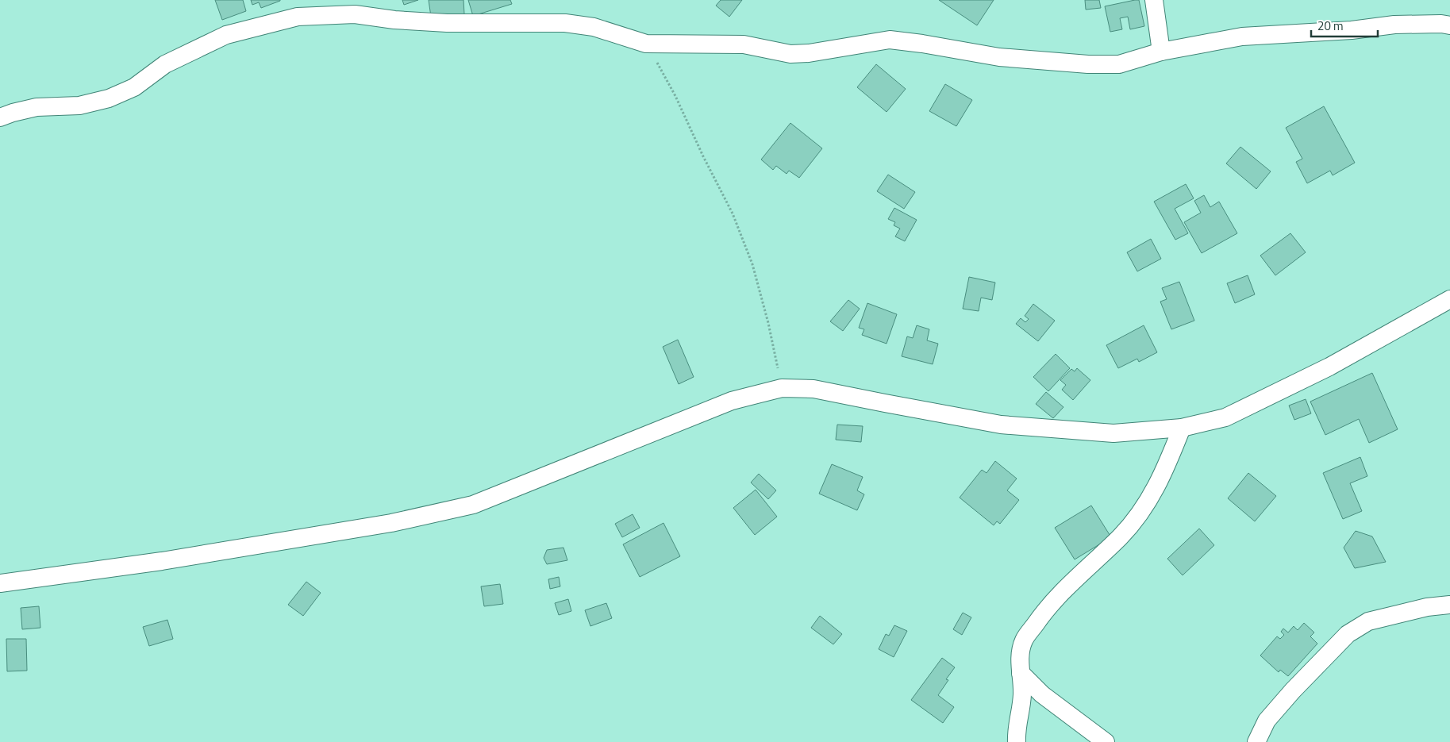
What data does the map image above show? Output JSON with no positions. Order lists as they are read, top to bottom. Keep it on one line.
{"scale_bar":"20 m"}
